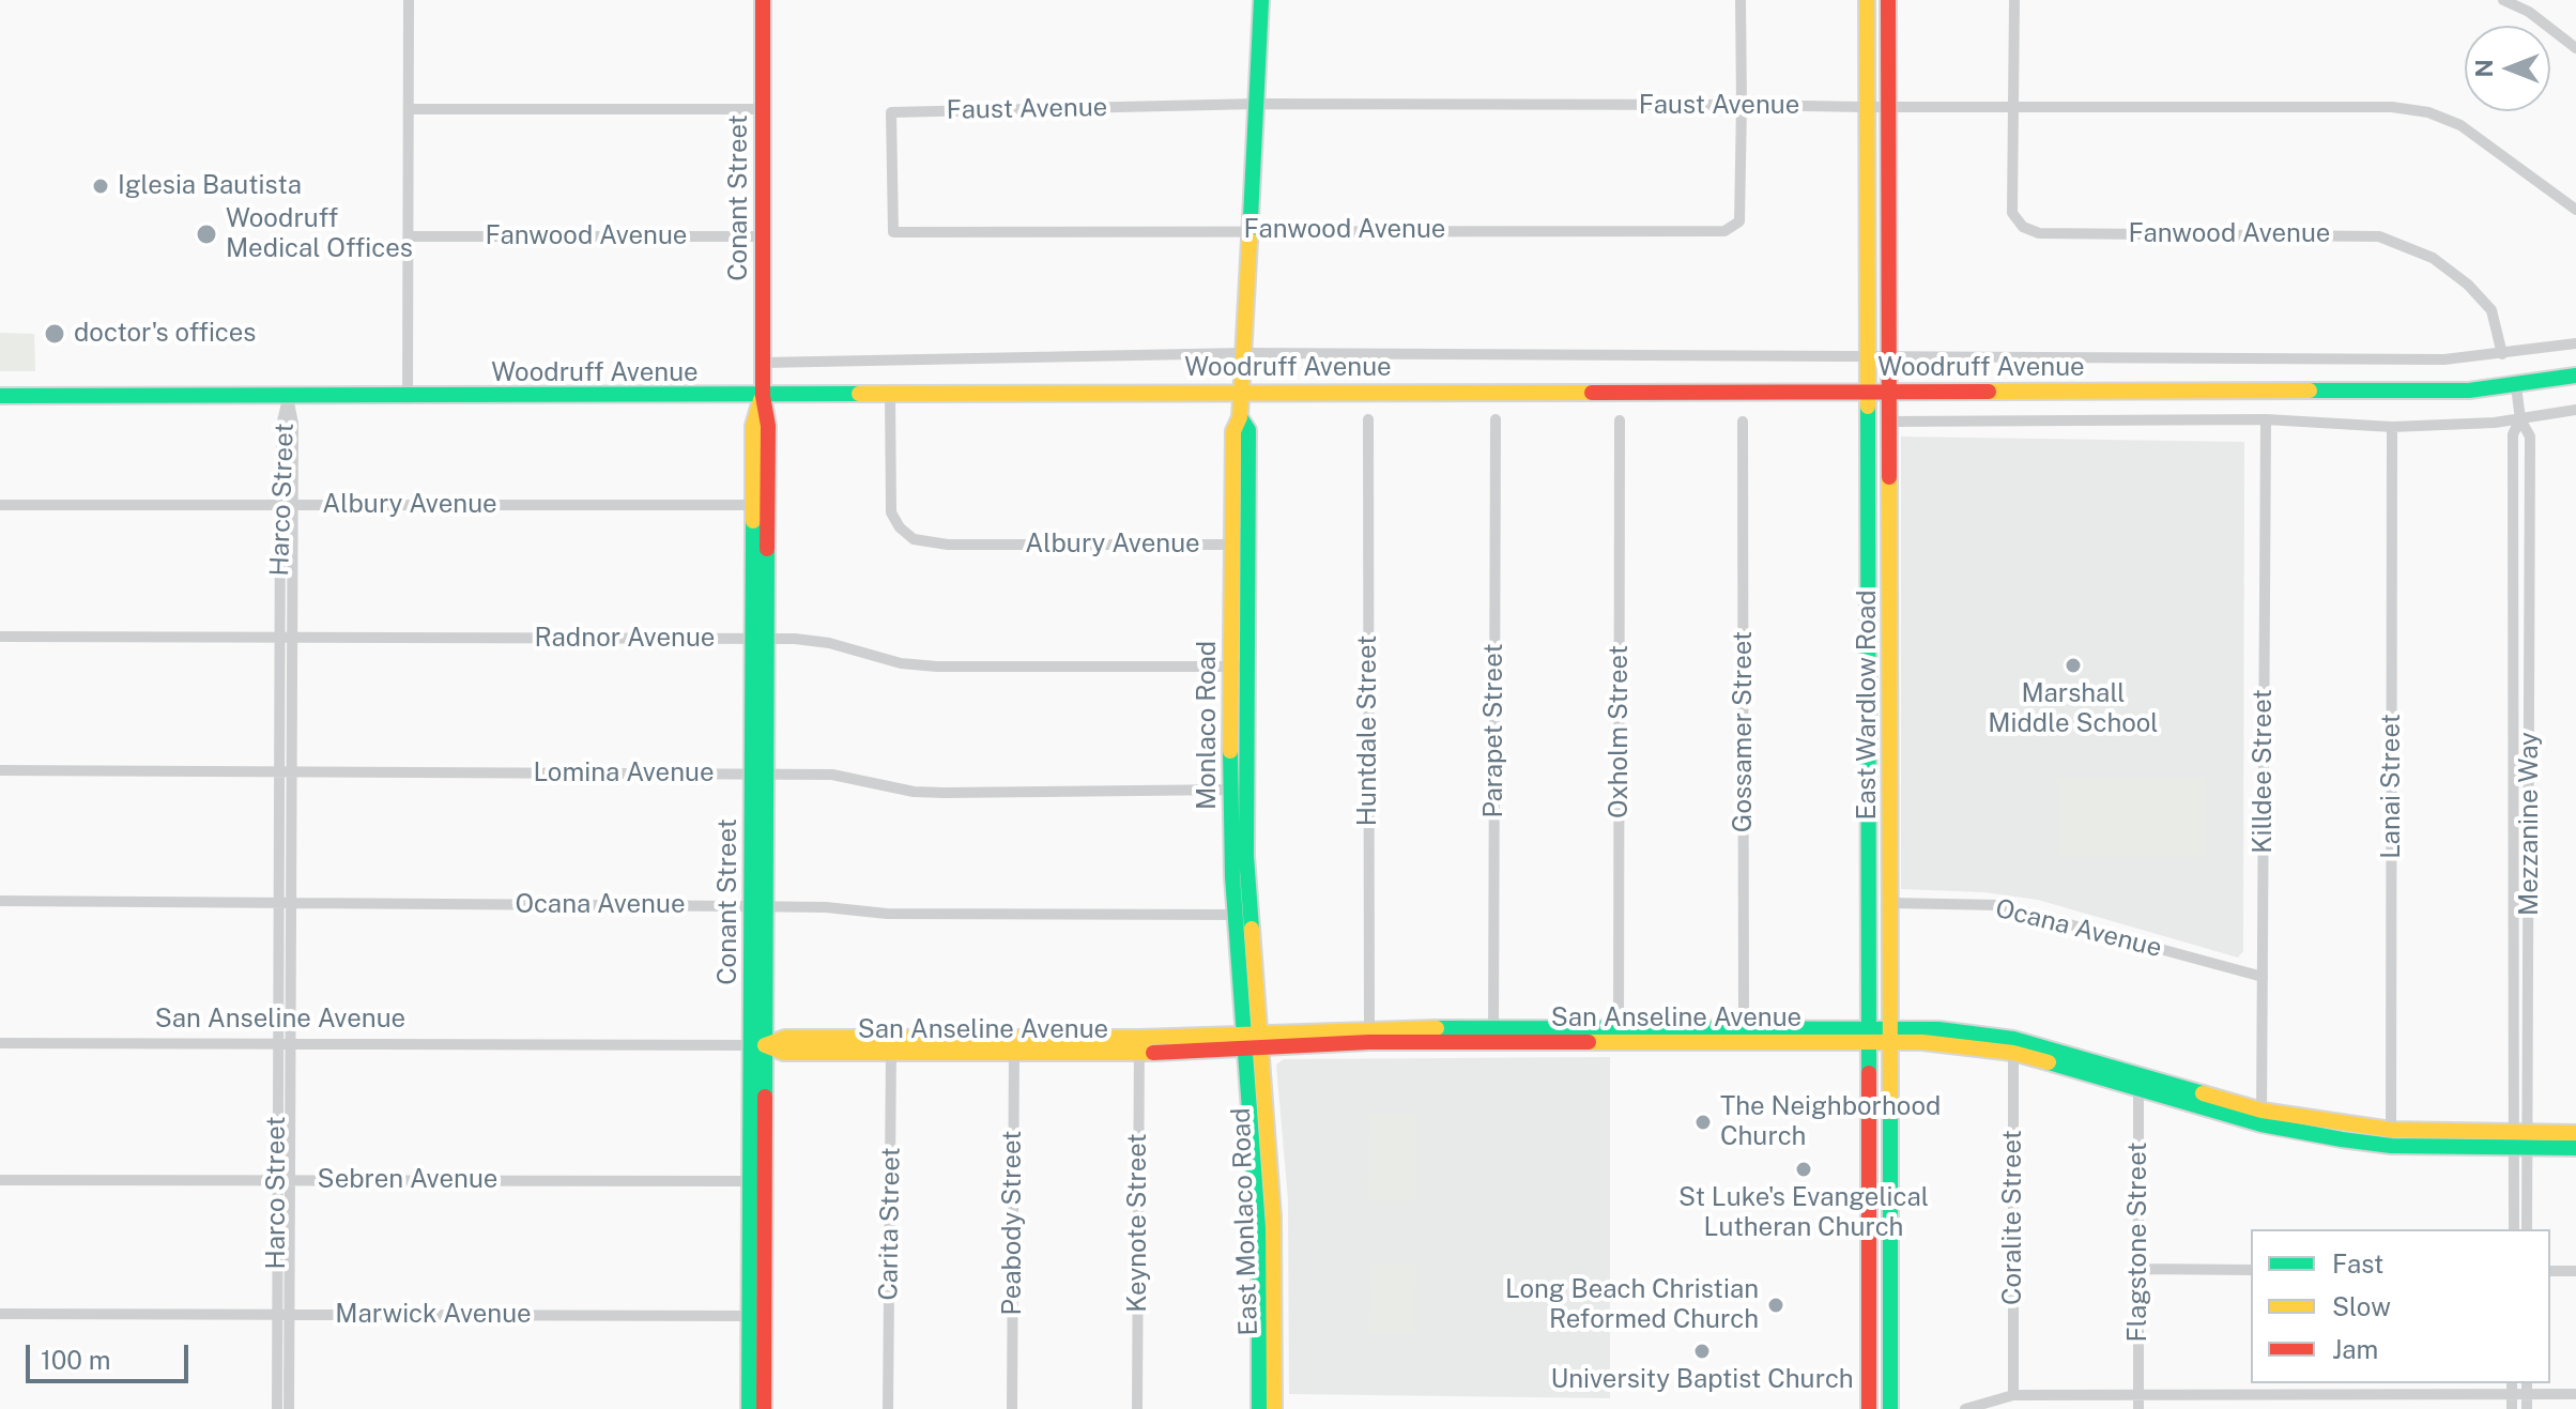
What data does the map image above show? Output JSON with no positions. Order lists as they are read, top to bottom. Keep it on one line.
{"streets":{"street":["Faust Avenue","Conant Street","Fanwood Avenue","Woodruff Avenue","Harco Street","Albury Avenue","Radnor Avenue","East Wardlow Road","Monlaco Road","Huntdale Street","Parapet Street","Oxholm Street","Gossamer Street","Killdee Street","Lomina Avenue","Lanai Street","Mezzanine Way","Ocana Avenue","San Anseline Avenue","Sebren Avenue","Coralite Street","East Monlaco Road","Peabody Street","Keynote Street","Carita Street","Flagstone Street","Marwick Avenue"]},"crossings":[["Faust Avenue","Fanwood Avenue"],["Faust Avenue","East Wardlow Road"],["Faust Avenue","Monlaco Road"],["Conant Street","Fanwood Avenue"],["Conant Street","Woodruff Avenue"],["Conant Street","Albury Avenue"],["Conant Street","Radnor Avenue"],["Conant Street","Lomina Avenue"],["Conant Street","Ocana Avenue"],["Conant Street","San Anseline Avenue"],["Conant Street","Sebren Avenue"],["Conant Street","Marwick Avenue"],["Fanwood Avenue","Woodruff Avenue"],["Fanwood Avenue","Monlaco Road"],["Woodruff Avenue","Harco Street"],["Woodruff Avenue","Albury Avenue"],["Woodruff Avenue","East Wardlow Road"],["Woodruff Avenue","Monlaco Road"],["Woodruff Avenue","Killdee Street"],["Woodruff Avenue","Lanai Street"],["Woodruff Avenue","Mezzanine Way"],["Harco Street","Albury Avenue"],["Harco Street","Radnor Avenue"],["Harco Street","Lomina Avenue"],["Harco Street","Ocana Avenue"],["Harco Street","San Anseline Avenue"],["Harco Street","Sebren Avenue"],["Harco Street","Marwick Avenue"],["Albury Avenue","Monlaco Road"],["Radnor Avenue","Monlaco Road"],["East Wardlow Road","Ocana Avenue"],["East Wardlow Road","San Anseline Avenue"],["Monlaco Road","Lomina Avenue"],["Monlaco Road","Ocana Avenue"],["Monlaco Road","San Anseline Avenue"],["Monlaco Road","East Monlaco Road"],["Huntdale Street","San Anseline Avenue"],["Parapet Street","San Anseline Avenue"],["Oxholm Street","San Anseline Avenue"],["Gossamer Street","San Anseline Avenue"],["Killdee Street","Ocana Avenue"],["Killdee Street","San Anseline Avenue"],["Lanai Street","San Anseline Avenue"],["Mezzanine Way","San Anseline Avenue"],["San Anseline Avenue","Coralite Street"],["San Anseline Avenue","East Monlaco Road"],["San Anseline Avenue","Peabody Street"],["San Anseline Avenue","Keynote Street"],["San Anseline Avenue","Carita Street"],["San Anseline Avenue","Flagstone Street"]],"places":["Iglesia Bautista","Woodruff Medical Offices","doctor's offices","Marshall Middle School","The Neighborhood Church","St Luke's Evangelical Lutheran Church","Long Beach Christian Reformed Church","University Baptist Church"],"legend":["Fast","Slow","Jam"],"scale_bar":"100 m","north":"left"}
